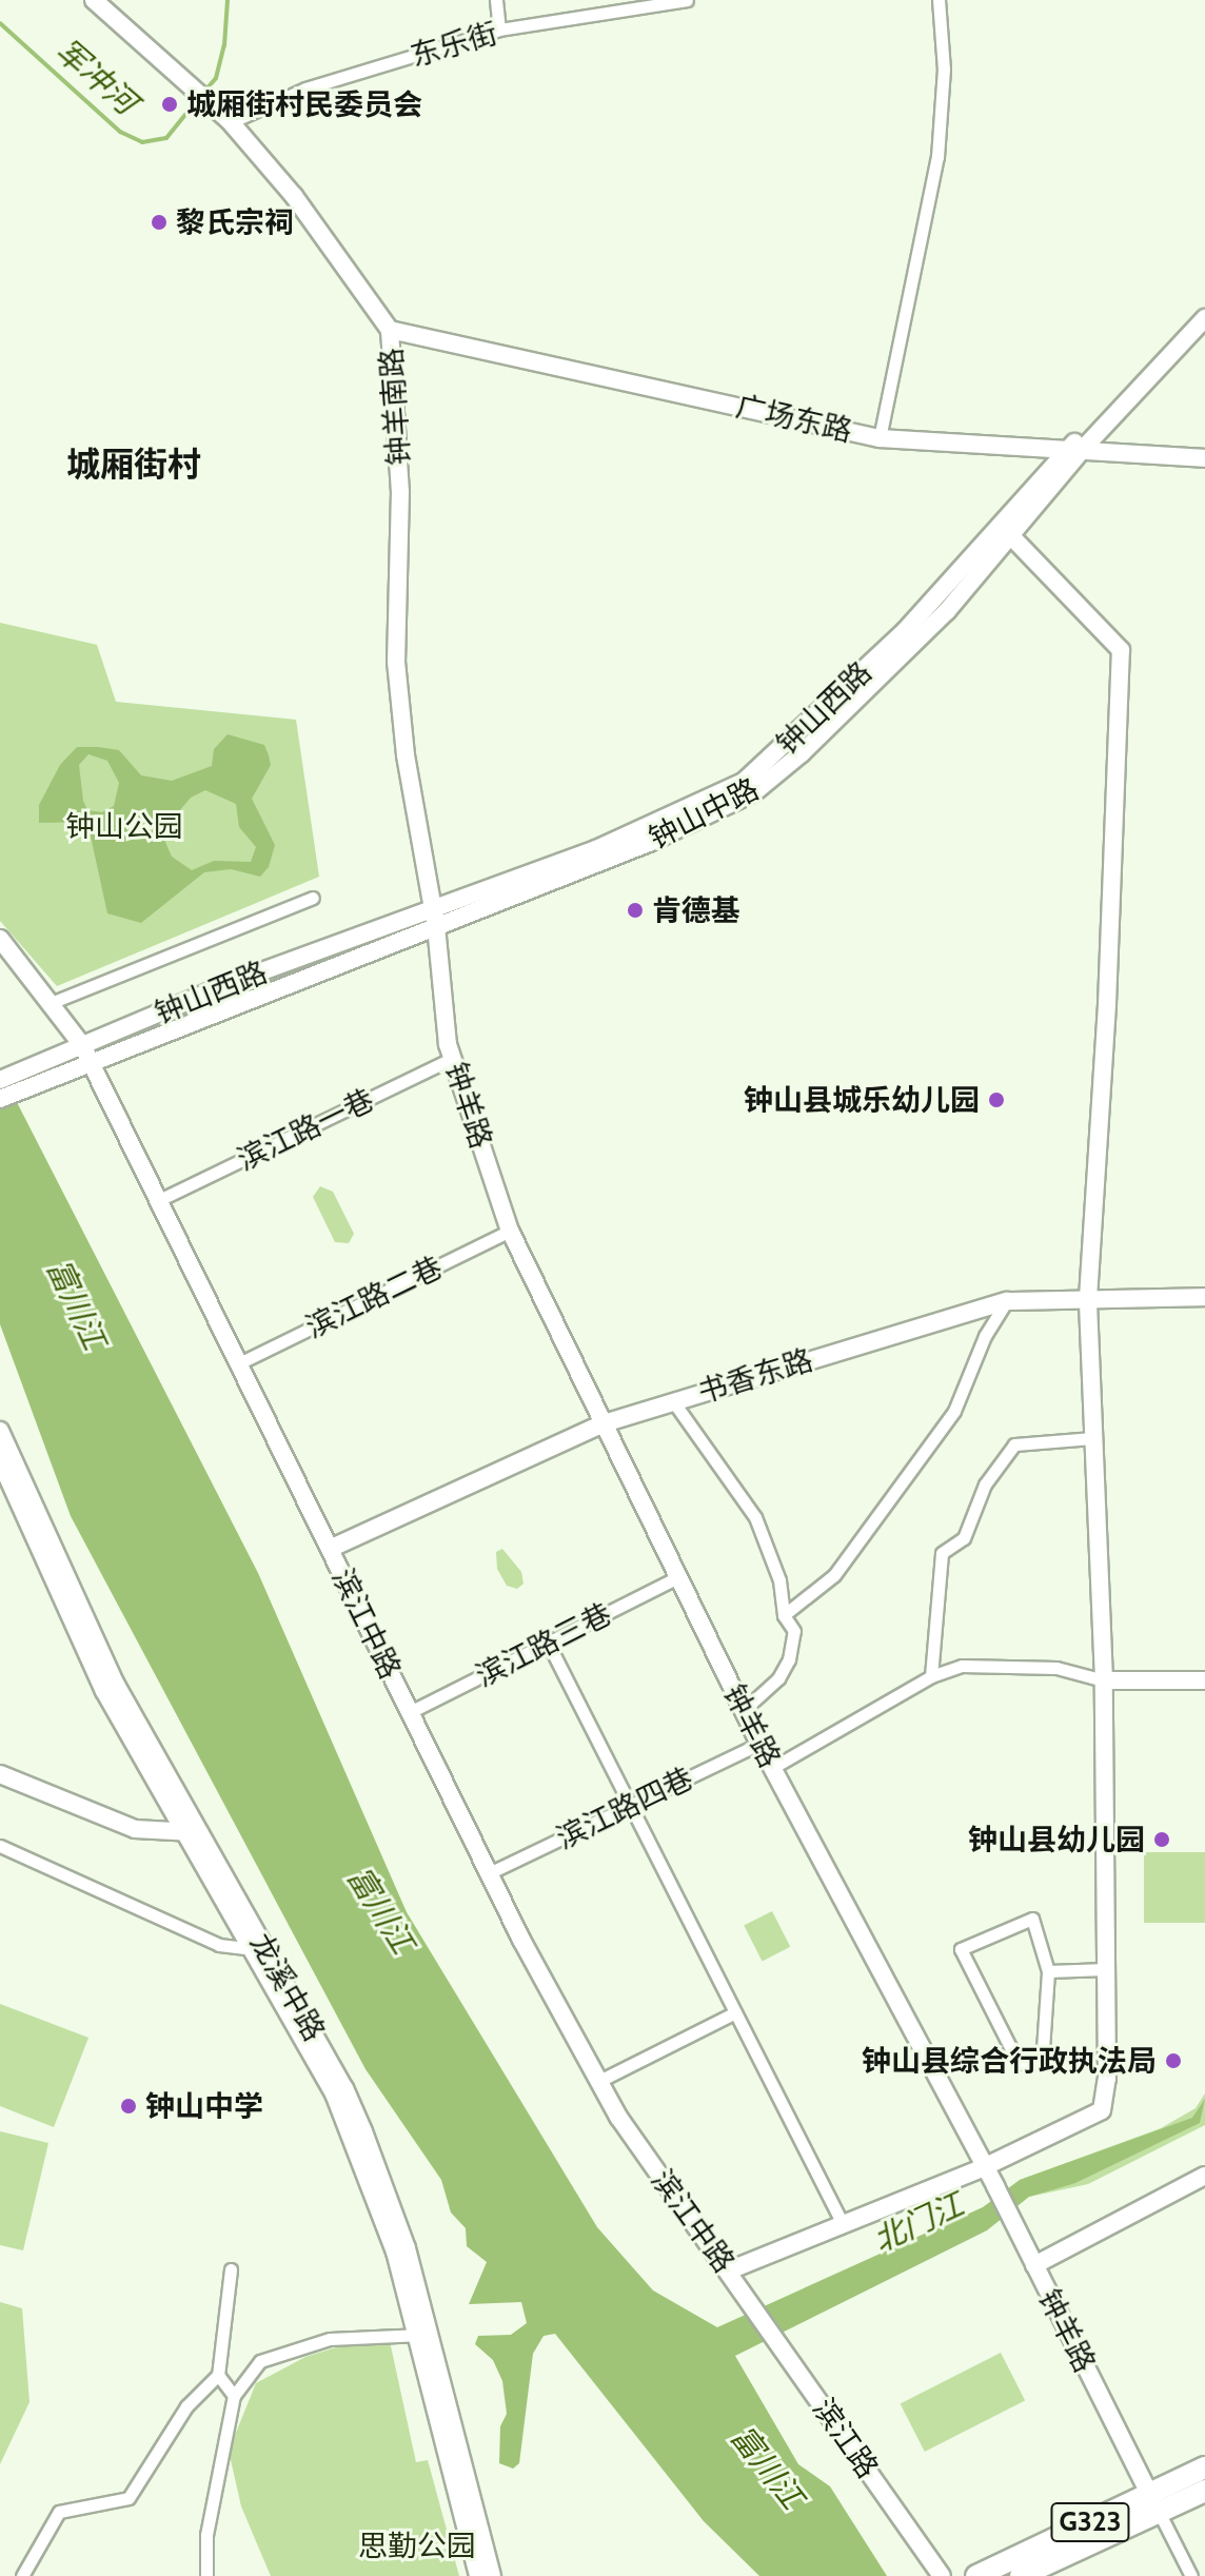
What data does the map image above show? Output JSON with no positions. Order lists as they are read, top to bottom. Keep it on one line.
{"streets":{"highway":["G323"],"street":["东乐街","钟羊南路","广场东路","钟山西路","钟山中路","钟羊路","滨江路一巷","滨江路二巷","书香东路","滨江中路","滨江路三巷","滨江路四巷","龙溪中路","滨江路"]},"crossings":[["东乐街","钟羊南路"],["钟羊南路","广场东路"],["钟羊南路","钟山西路"],["钟羊南路","钟山中路"],["钟羊南路","钟羊路"],["广场东路","钟山西路"],["广场东路","钟山中路"],["钟山西路","钟山中路"],["钟山西路","钟羊路"],["钟山西路","滨江中路"],["钟山中路","钟羊路"],["钟山中路","滨江中路"],["钟羊路","滨江路一巷"],["钟羊路","滨江路二巷"],["钟羊路","书香东路"],["钟羊路","滨江路三巷"],["钟羊路","滨江路四巷"],["钟羊路","G323"],["滨江路一巷","滨江中路"],["滨江路二巷","滨江中路"],["书香东路","滨江中路"],["滨江中路","滨江路三巷"],["滨江中路","滨江路四巷"],["滨江中路","滨江路"]],"districts":["城厢街村"],"water":["军冲河","富川江","北门江"],"parks":["钟山公园","思勤公园"],"places":["城厢街村民委员会","黎氏宗祠","肯德基","钟山县城乐幼儿园","钟山县幼儿园","钟山县综合行政执法局","钟山中学"]}
